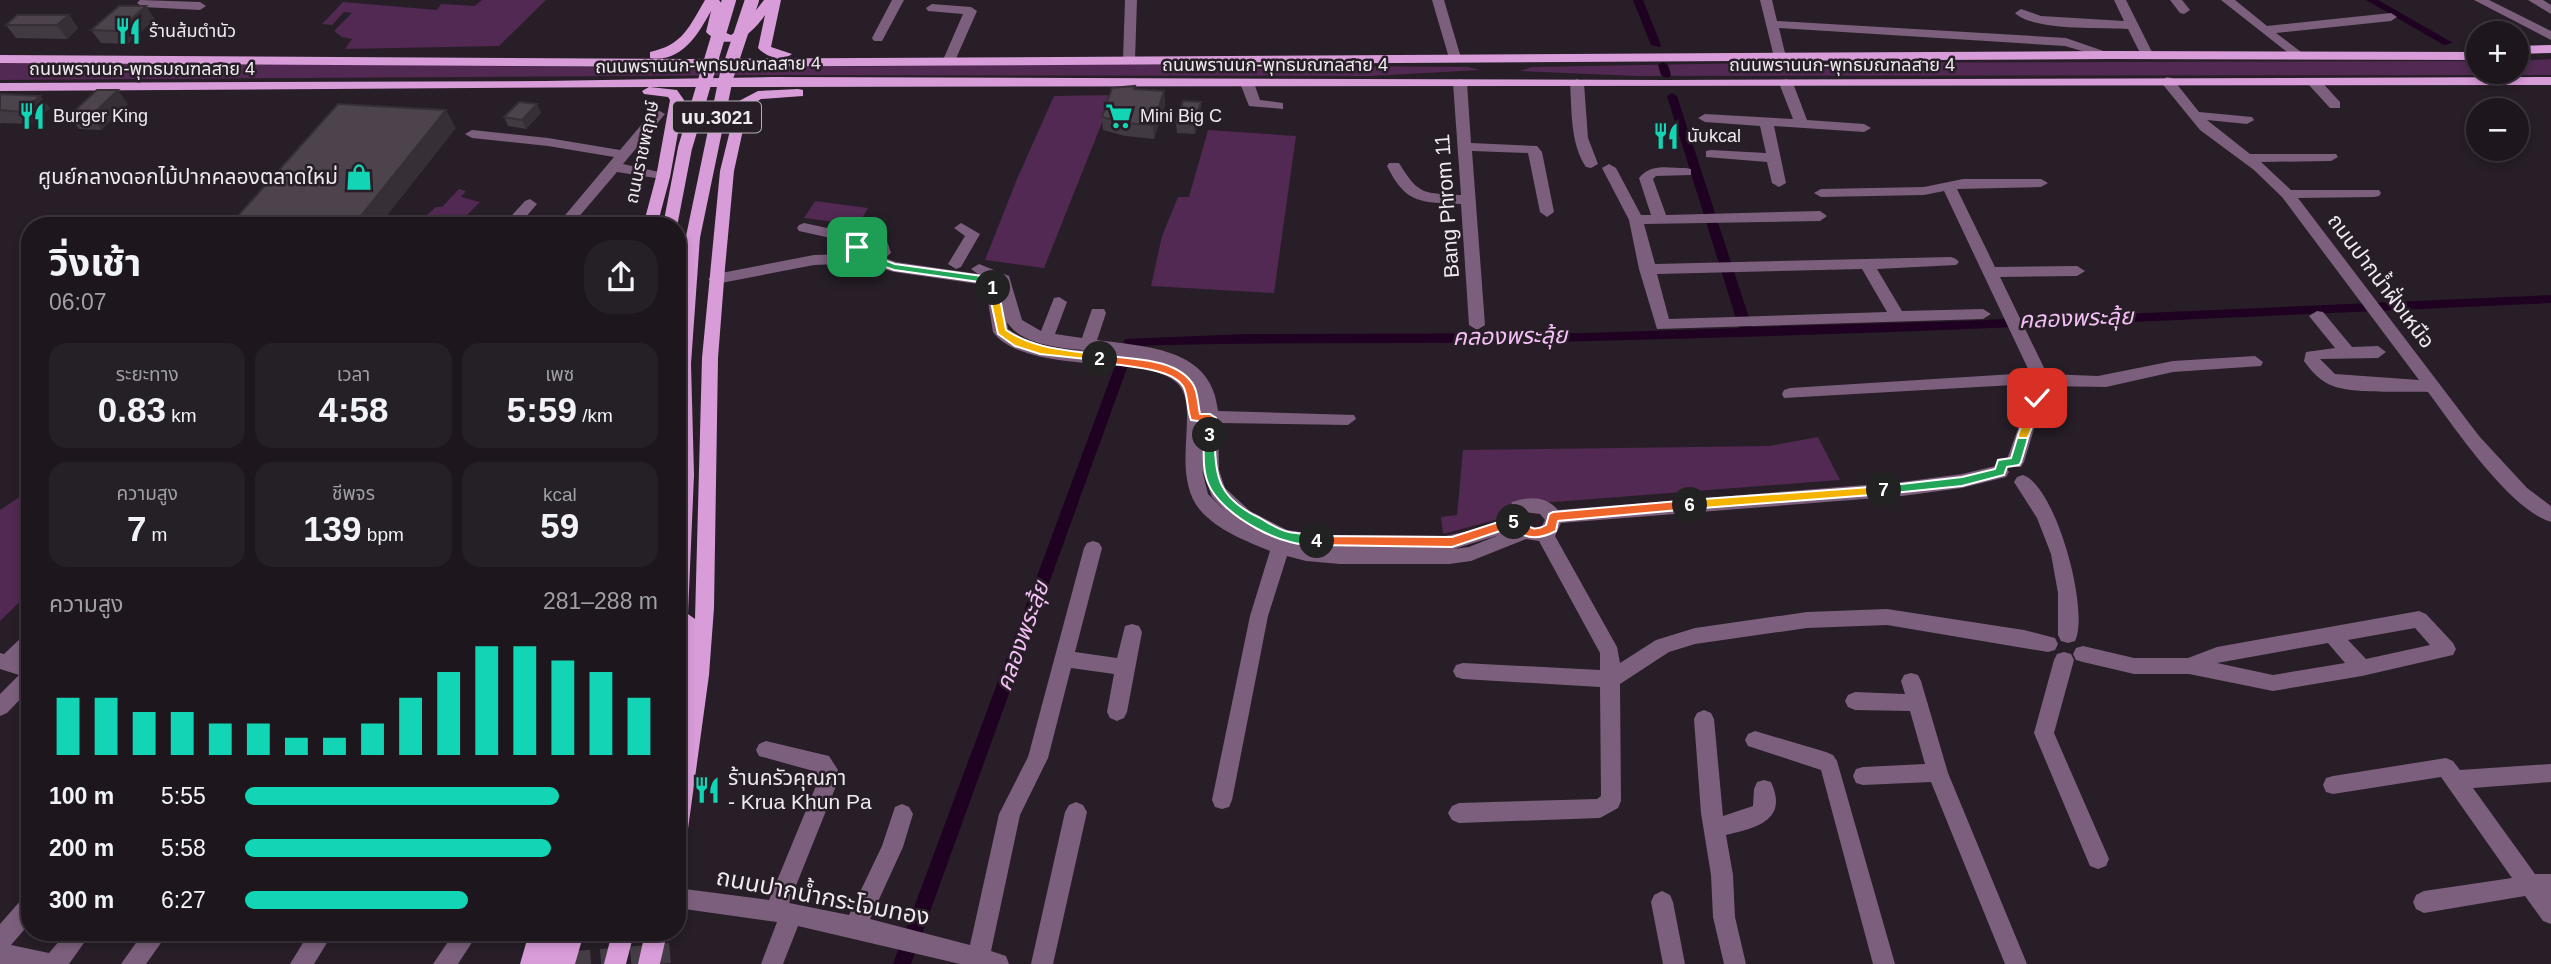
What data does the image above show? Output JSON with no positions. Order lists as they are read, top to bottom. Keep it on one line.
{"streets":{"main road":["ถนนพรานนก-พุทธมณฑลสาย 4","นบ.3021","ถนนราชพฤกษ์"],"street":["Bang Phrom 11","ถนนปากน้ำฝั่งเหนือ","ถนนปากน้ำกระโจมทอง"]},"crossings":[["ถนนพรานนก-พุทธมณฑลสาย 4","นบ.3021"],["ถนนพรานนก-พุทธมณฑลสาย 4","ถนนราชพฤกษ์"],["ถนนพรานนก-พุทธมณฑลสาย 4","Bang Phrom 11"],["ถนนพรานนก-พุทธมณฑลสาย 4","ถนนปากน้ำฝั่งเหนือ"]],"water":["คลองพระลุ้ย"],"places":{"restaurant":["ร้านส้มตำนัว","Burger King","นับkcal","ร้านครัวคุณภา - Krua Khun Pa"],"supermarket":["Mini Big C"],"shop":["ศูนย์กลางดอกไม้ปากคลองตลาดใหม่"]},"page":{"map_buttons":["+","−"],"heading":["วิ่งเช้า","06:07"],"pins":["1","2","3","7","6","5","4"],"stats":[["ระยะทาง","0.83 km"],["เวลา","4:58"],["เพซ","5:59 /km"],["ความสูง","7 m"],["ชีพจร","139 bpm"],["kcal","59"]],"chart":["ความสูง","281–288 m"],"list":[{"name":"100 m","note":"5:55"},{"name":"200 m","note":"5:58"},{"name":"300 m","note":"6:27"}]}}
